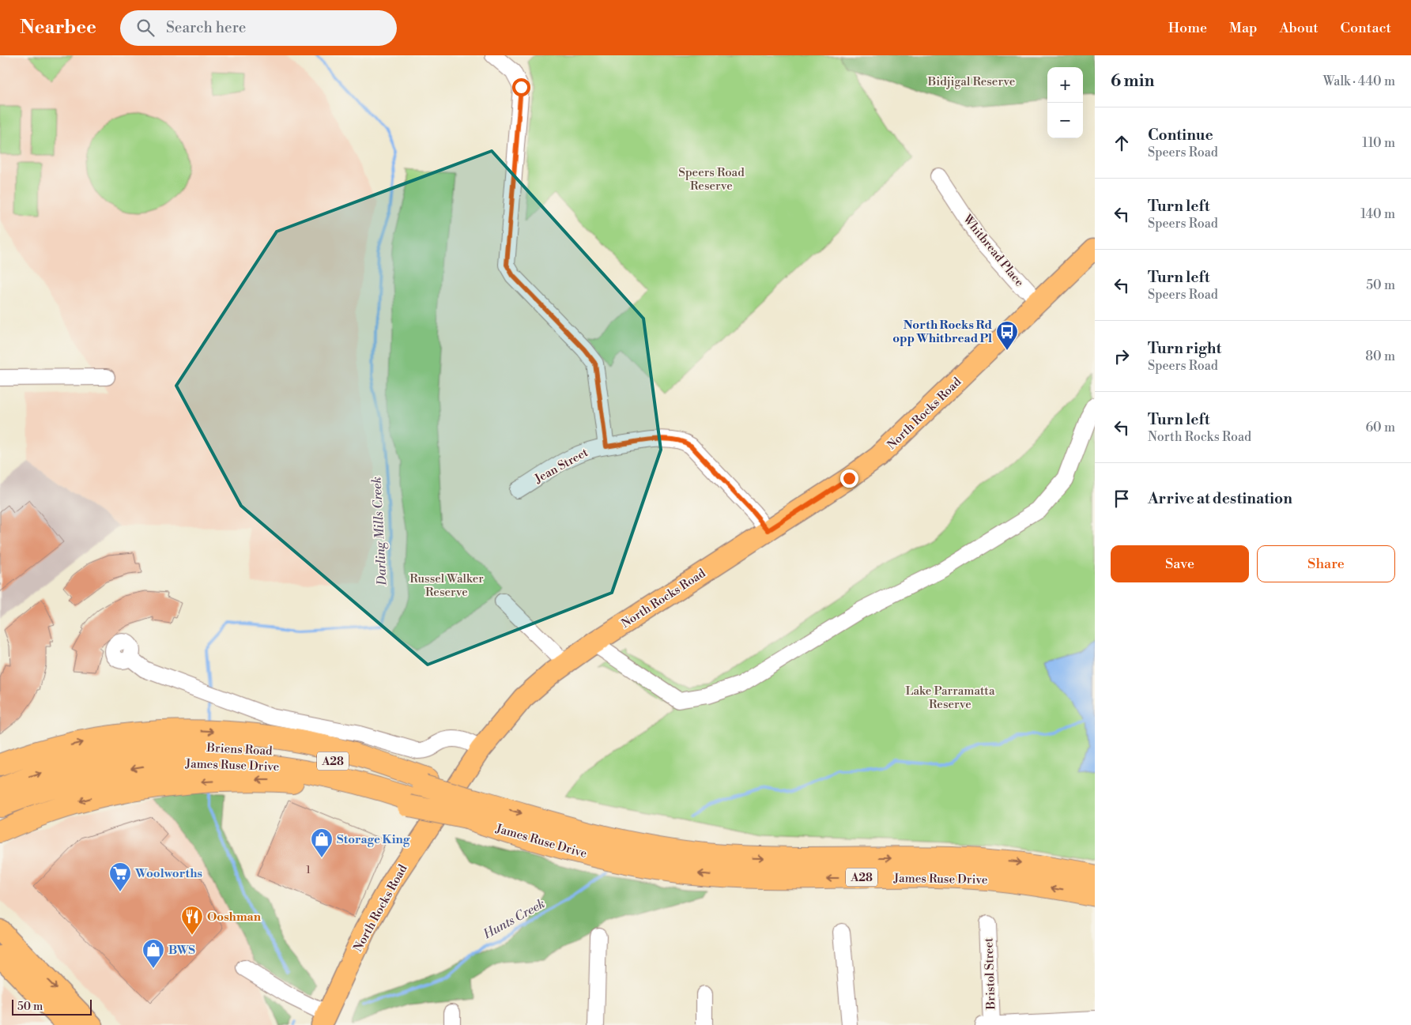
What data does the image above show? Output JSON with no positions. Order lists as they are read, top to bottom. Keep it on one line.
{"streets":{"highway":["Briens Road","A28","James Ruse Drive"],"main road":["North Rocks Road"],"street":["Whitbread Place","Jean Street","Bristol Street"]},"crossings":[["Whitbread Place","North Rocks Road"],["North Rocks Road","Jean Street"],["Briens Road","James Ruse Drive"]],"water":["Darling Mills Creek","Hunts Creek"],"parks":["Bidjigal Reserve","Speers Road Reserve","Russel Walker Reserve","Lake Parramatta Reserve"],"places":{"bus stop":["North Rocks Rd opp Whitbread Pl"],"shop":["Storage King","BWS"],"supermarket":["Woolworths"],"restaurant":["Ooshman"]},"house_numbers":["1"],"scale_bar":"50 m","page":{"header":"Nearbee","search":"Search here","nav":["Home","Map","About","Contact"],"heading":["6 min","Walk · 440 m"],"map_buttons":["+","−"],"list":[["Continue","Speers Road","110 m"],["Turn left","Speers Road","140 m"],["Turn left","Speers Road","50 m"],["Turn right","Speers Road","80 m"],["Turn left","North Rocks Road","60 m"],"Arrive at destination"],"buttons":["Save","Share"],"scale":"50 m"}}
